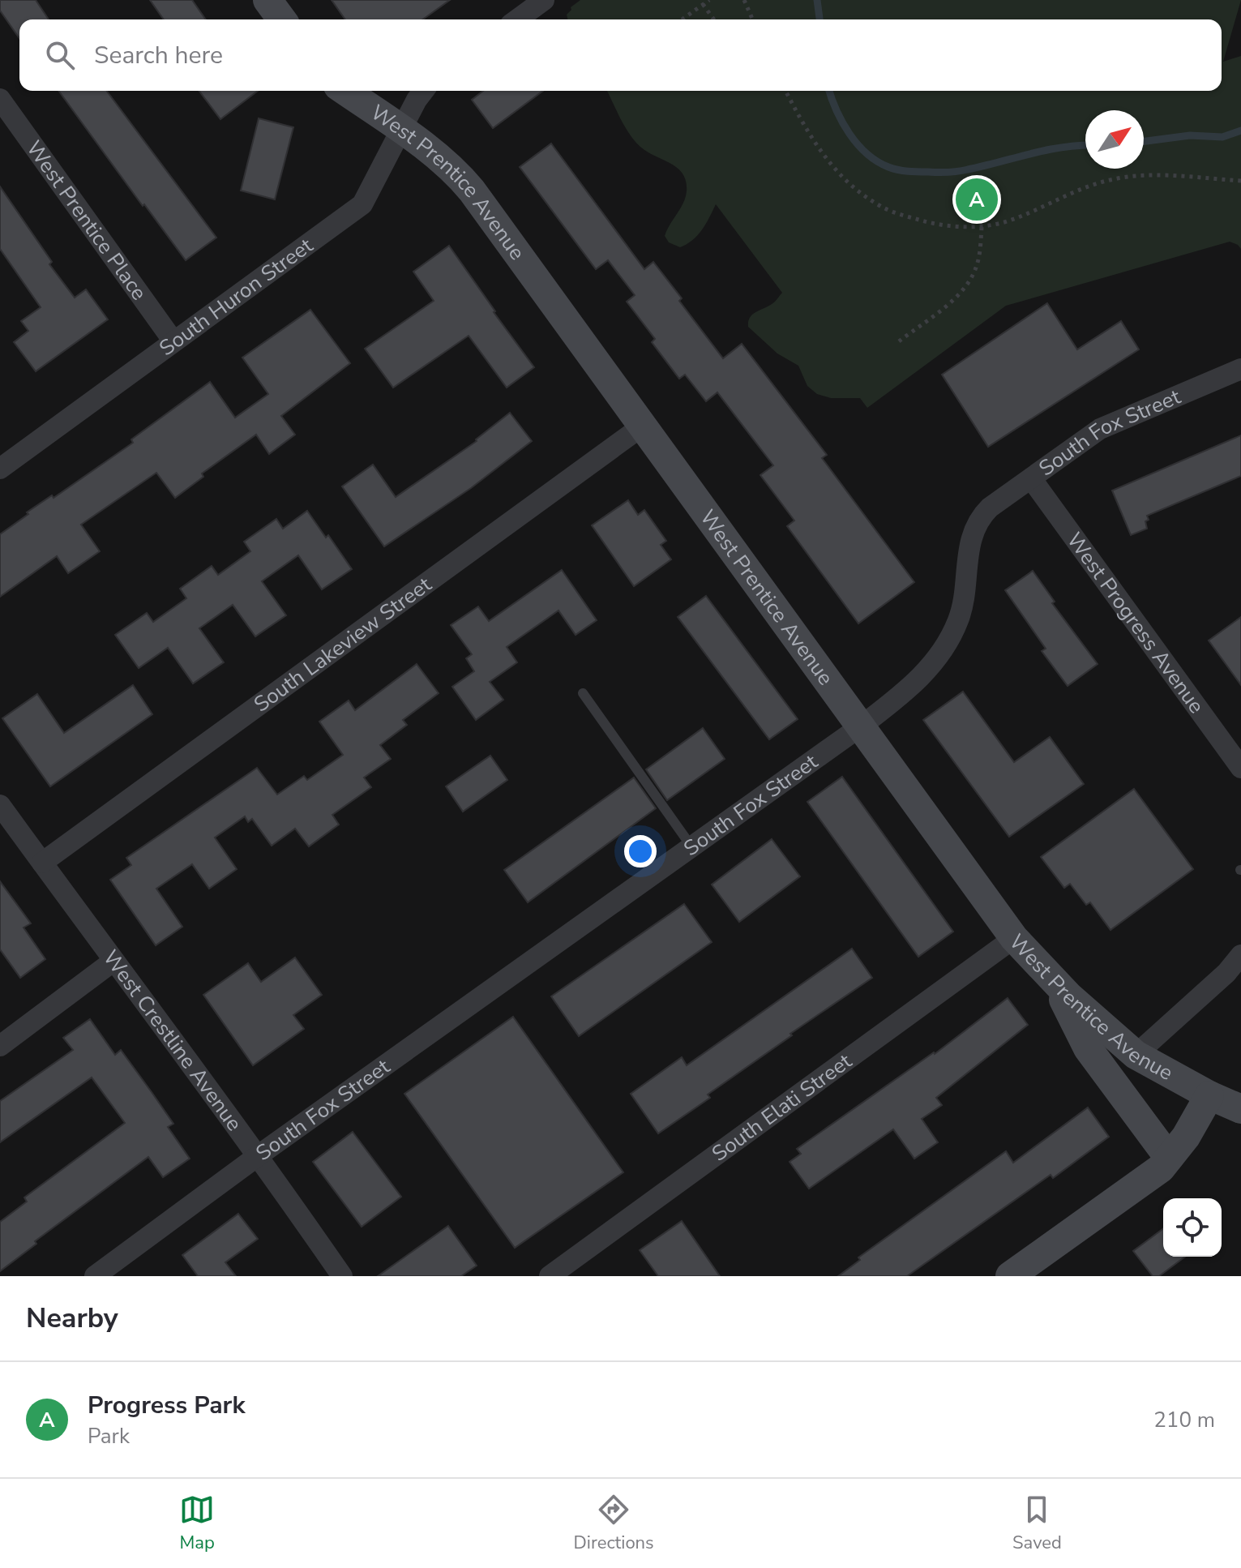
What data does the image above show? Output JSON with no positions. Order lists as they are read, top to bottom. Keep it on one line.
{"streets":{"street":["West Prentice Avenue","West Prentice Place","South Huron Street","South Fox Street","West Progress Avenue","South Lakeview Street","West Crestline Avenue","South Elati Street"]},"crossings":[["West Prentice Avenue","South Huron Street"],["West Prentice Avenue","South Fox Street"],["West Prentice Avenue","South Lakeview Street"],["West Prentice Avenue","South Elati Street"],["West Prentice Place","South Huron Street"],["South Fox Street","West Progress Avenue"],["South Fox Street","West Crestline Avenue"],["South Lakeview Street","West Crestline Avenue"]],"north":"top right","page":{"search":"Search here","pins":"A","heading":"Nearby","list":[{"mark":"A","name":"Progress Park","note":"Park","value":"210 m"}],"nav":["Map","Directions","Saved"]}}
